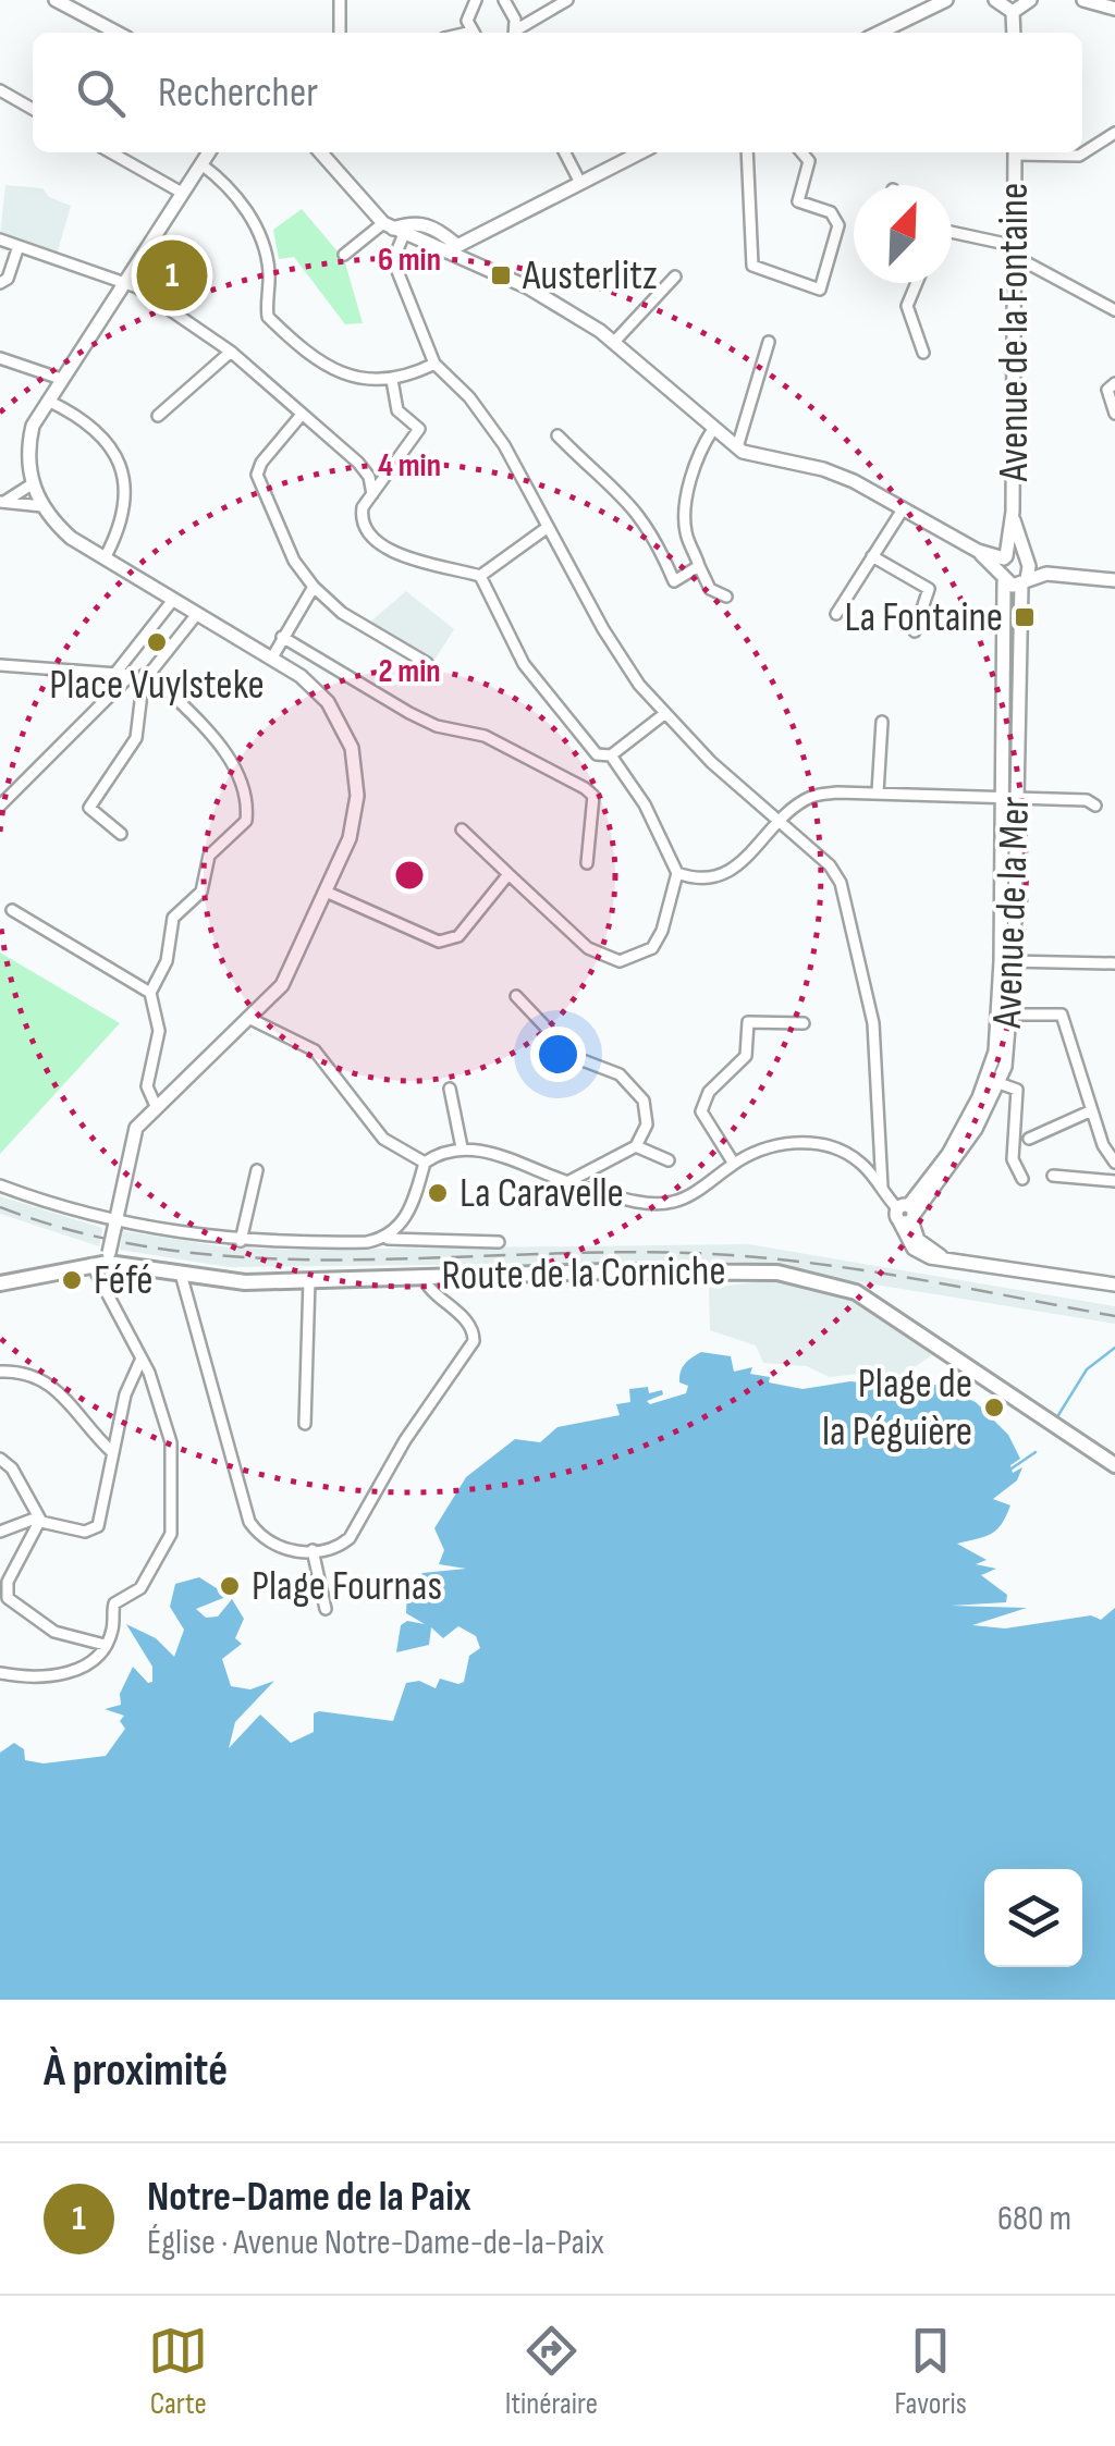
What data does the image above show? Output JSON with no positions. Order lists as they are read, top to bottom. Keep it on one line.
{"streets":{"main road":["Route de la Corniche"],"street":["Avenue de la Fontaine","Avenue de la Mer"]},"crossings":[["Avenue de la Fontaine","Avenue de la Mer"]],"places":{"transit":["Austerlitz","La Fontaine"],"other":["Place Vuylsteke","La Caravelle","Féfé","Plage de la Péguière","Plage Fournas"]},"north":"top right","page":{"search":"Rechercher","pins":"1","heading":"À proximité","list":[{"mark":"1","name":"Notre-Dame de la Paix","note":"Église · Avenue Notre-Dame-de-la-Paix","value":"680 m"}],"nav":["Carte","Itinéraire","Favoris"]},"rings":["6 min","4 min","2 min"]}
